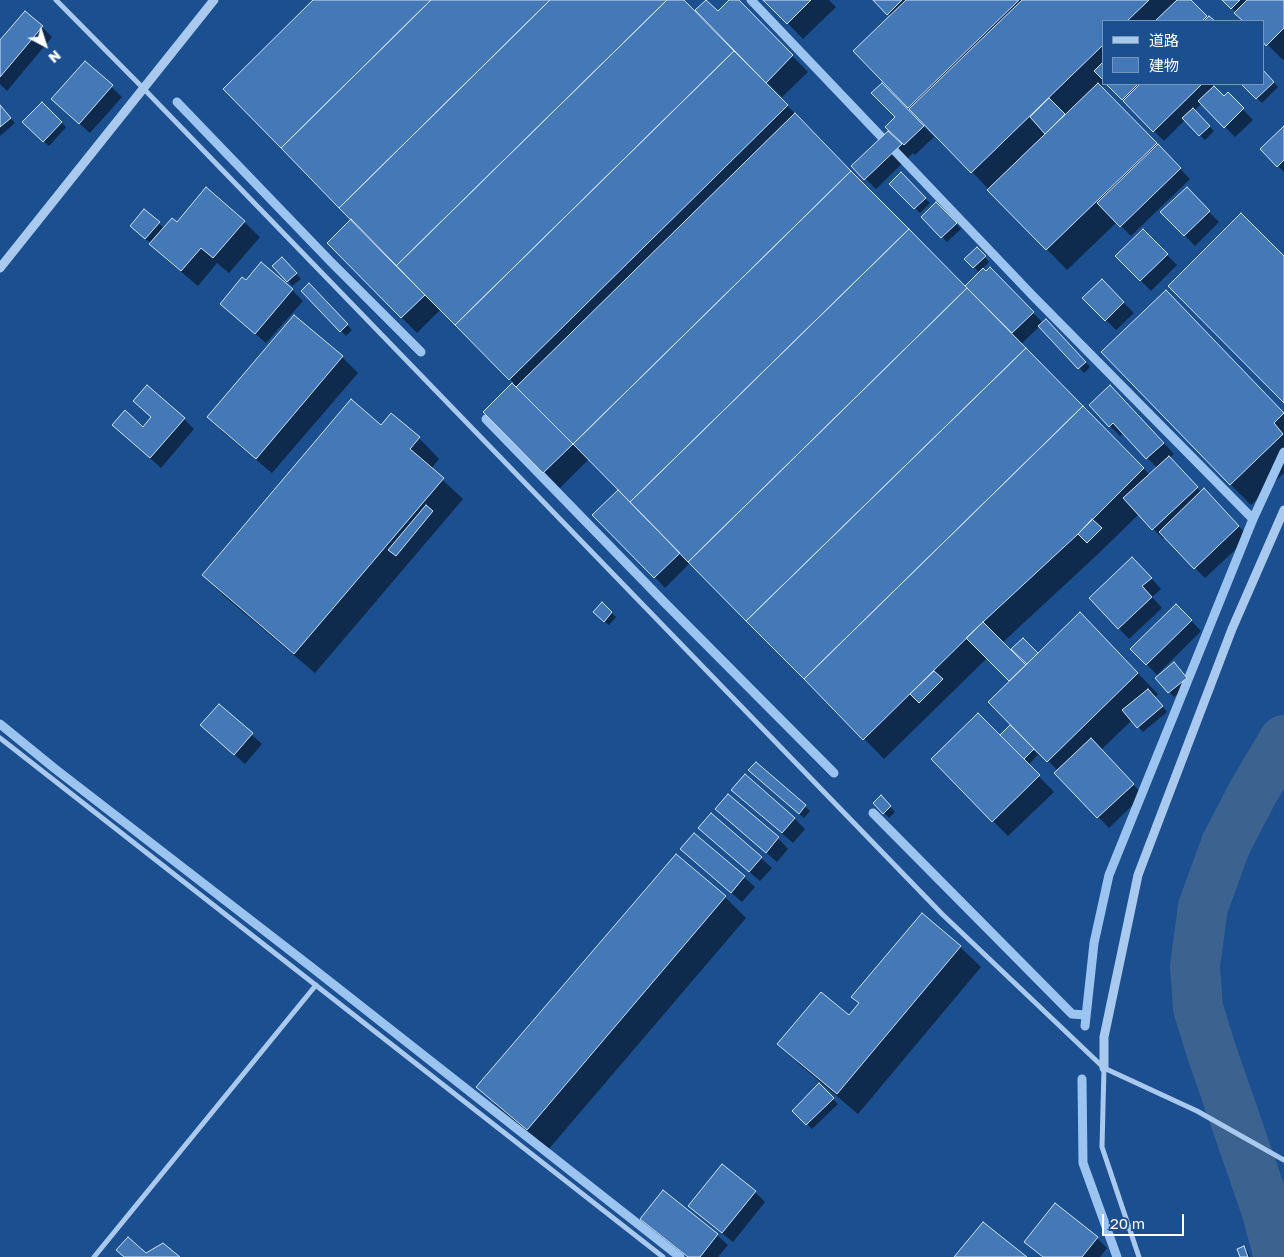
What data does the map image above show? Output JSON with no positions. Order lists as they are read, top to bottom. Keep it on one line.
{"legend":["道路","建物"],"scale_bar":"20 m","north":"bottom right"}
